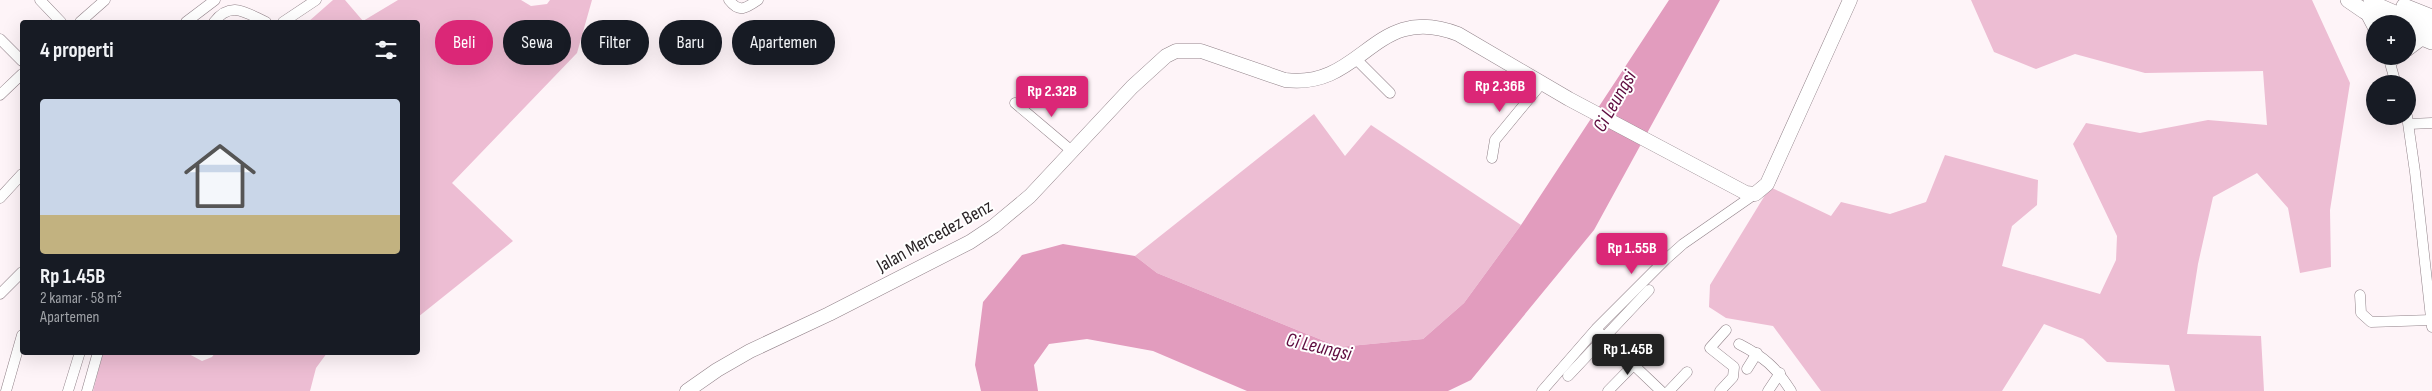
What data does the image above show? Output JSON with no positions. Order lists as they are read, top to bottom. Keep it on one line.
{"streets":{"main road":["Jalan Mercedez Benz"]},"water":["Ci Leungsi"],"page":{"map_buttons":["+","−"],"chip":["Beli","Sewa","Filter","Baru","Apartemen"],"heading":"4 properti","price":["Rp 2.36B","Rp 2.32B","Rp 1.55B","Rp 1.45B"],"list":[{"name":"Rp 1.45B","note":"2 kamar · 58 m² · Apartemen"}]}}
